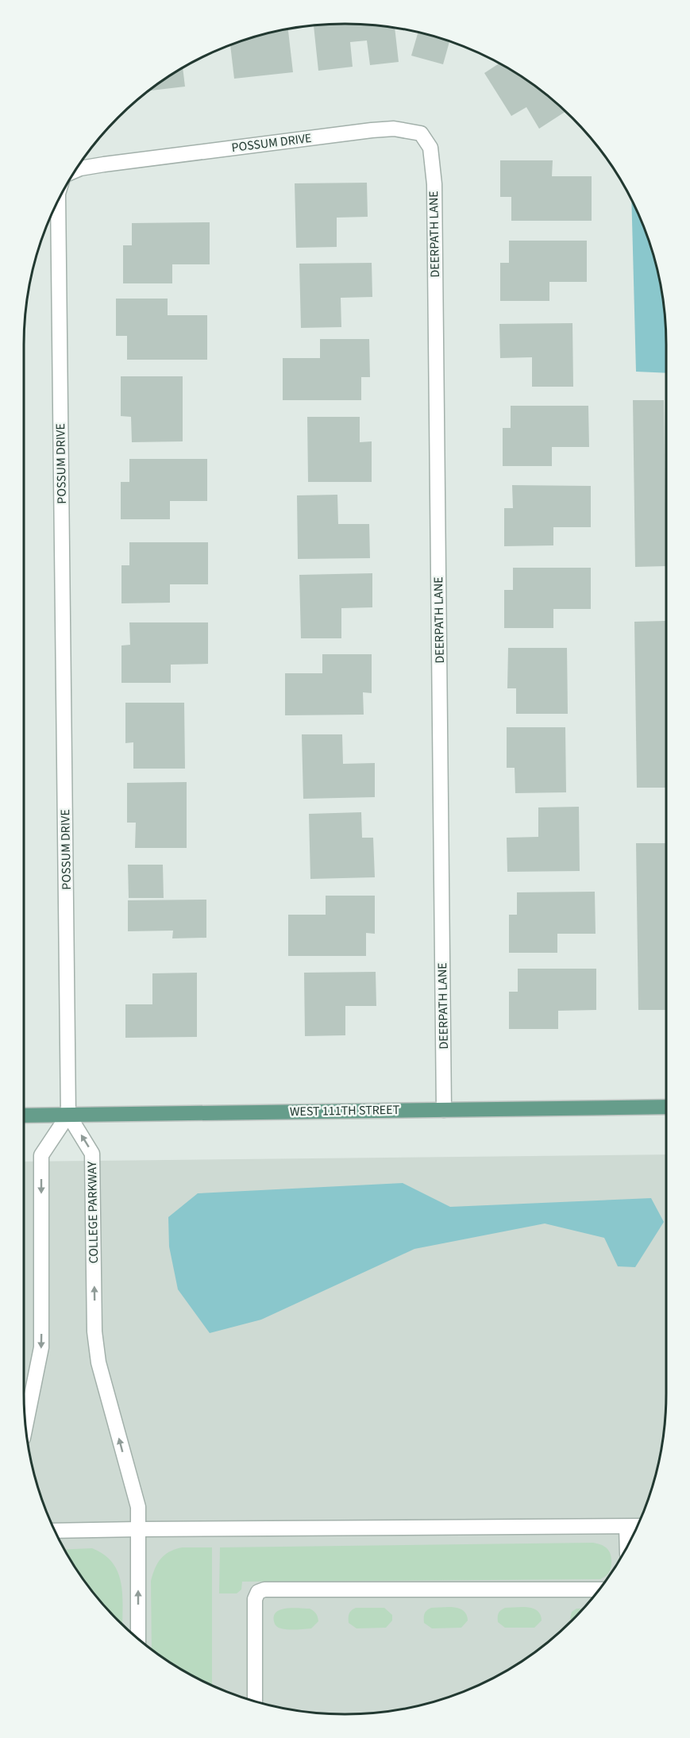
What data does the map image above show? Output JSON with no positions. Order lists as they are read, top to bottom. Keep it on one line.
{"streets":{"main road":["WEST 111TH STREET"],"street":["POSSUM DRIVE","DEERPATH LANE","COLLEGE PARKWAY"]},"crossings":[["POSSUM DRIVE","DEERPATH LANE"],["POSSUM DRIVE","WEST 111TH STREET"],["POSSUM DRIVE","COLLEGE PARKWAY"],["DEERPATH LANE","WEST 111TH STREET"],["WEST 111TH STREET","COLLEGE PARKWAY"]]}
